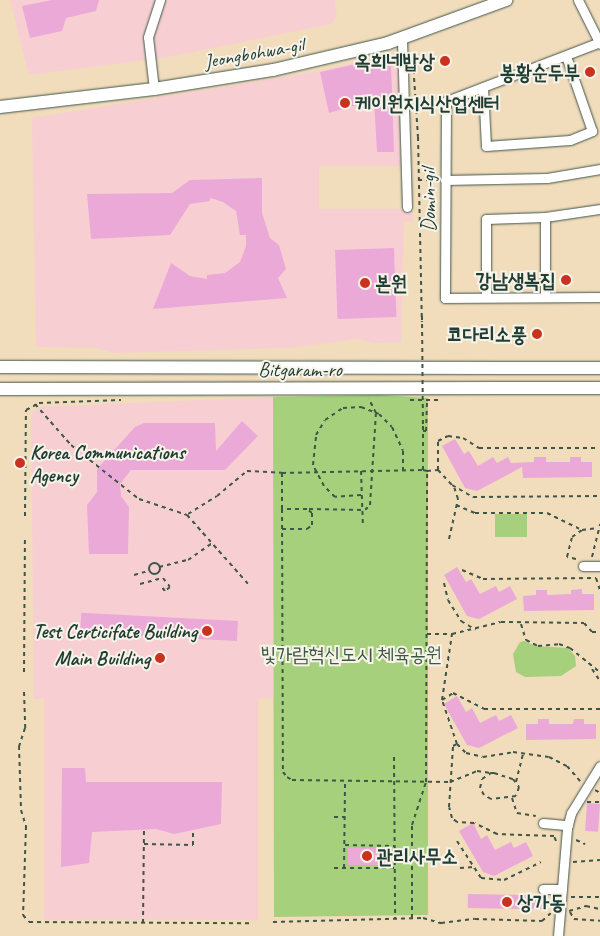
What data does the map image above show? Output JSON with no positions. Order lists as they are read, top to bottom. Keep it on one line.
{"streets":{"main road":["Jeongbohwa-gil","Bitgaram-ro"],"street":["Domin-gil"]},"parks":["빛가람혁신도시 체육공원"],"places":["옥희네밥상","봉황순두부","케이원지식산업센터","강남생복집","본원","코다리소풍","Korea Communications Agency","Test Certicifate Building","Main Building","관리사무소","상가동"]}
